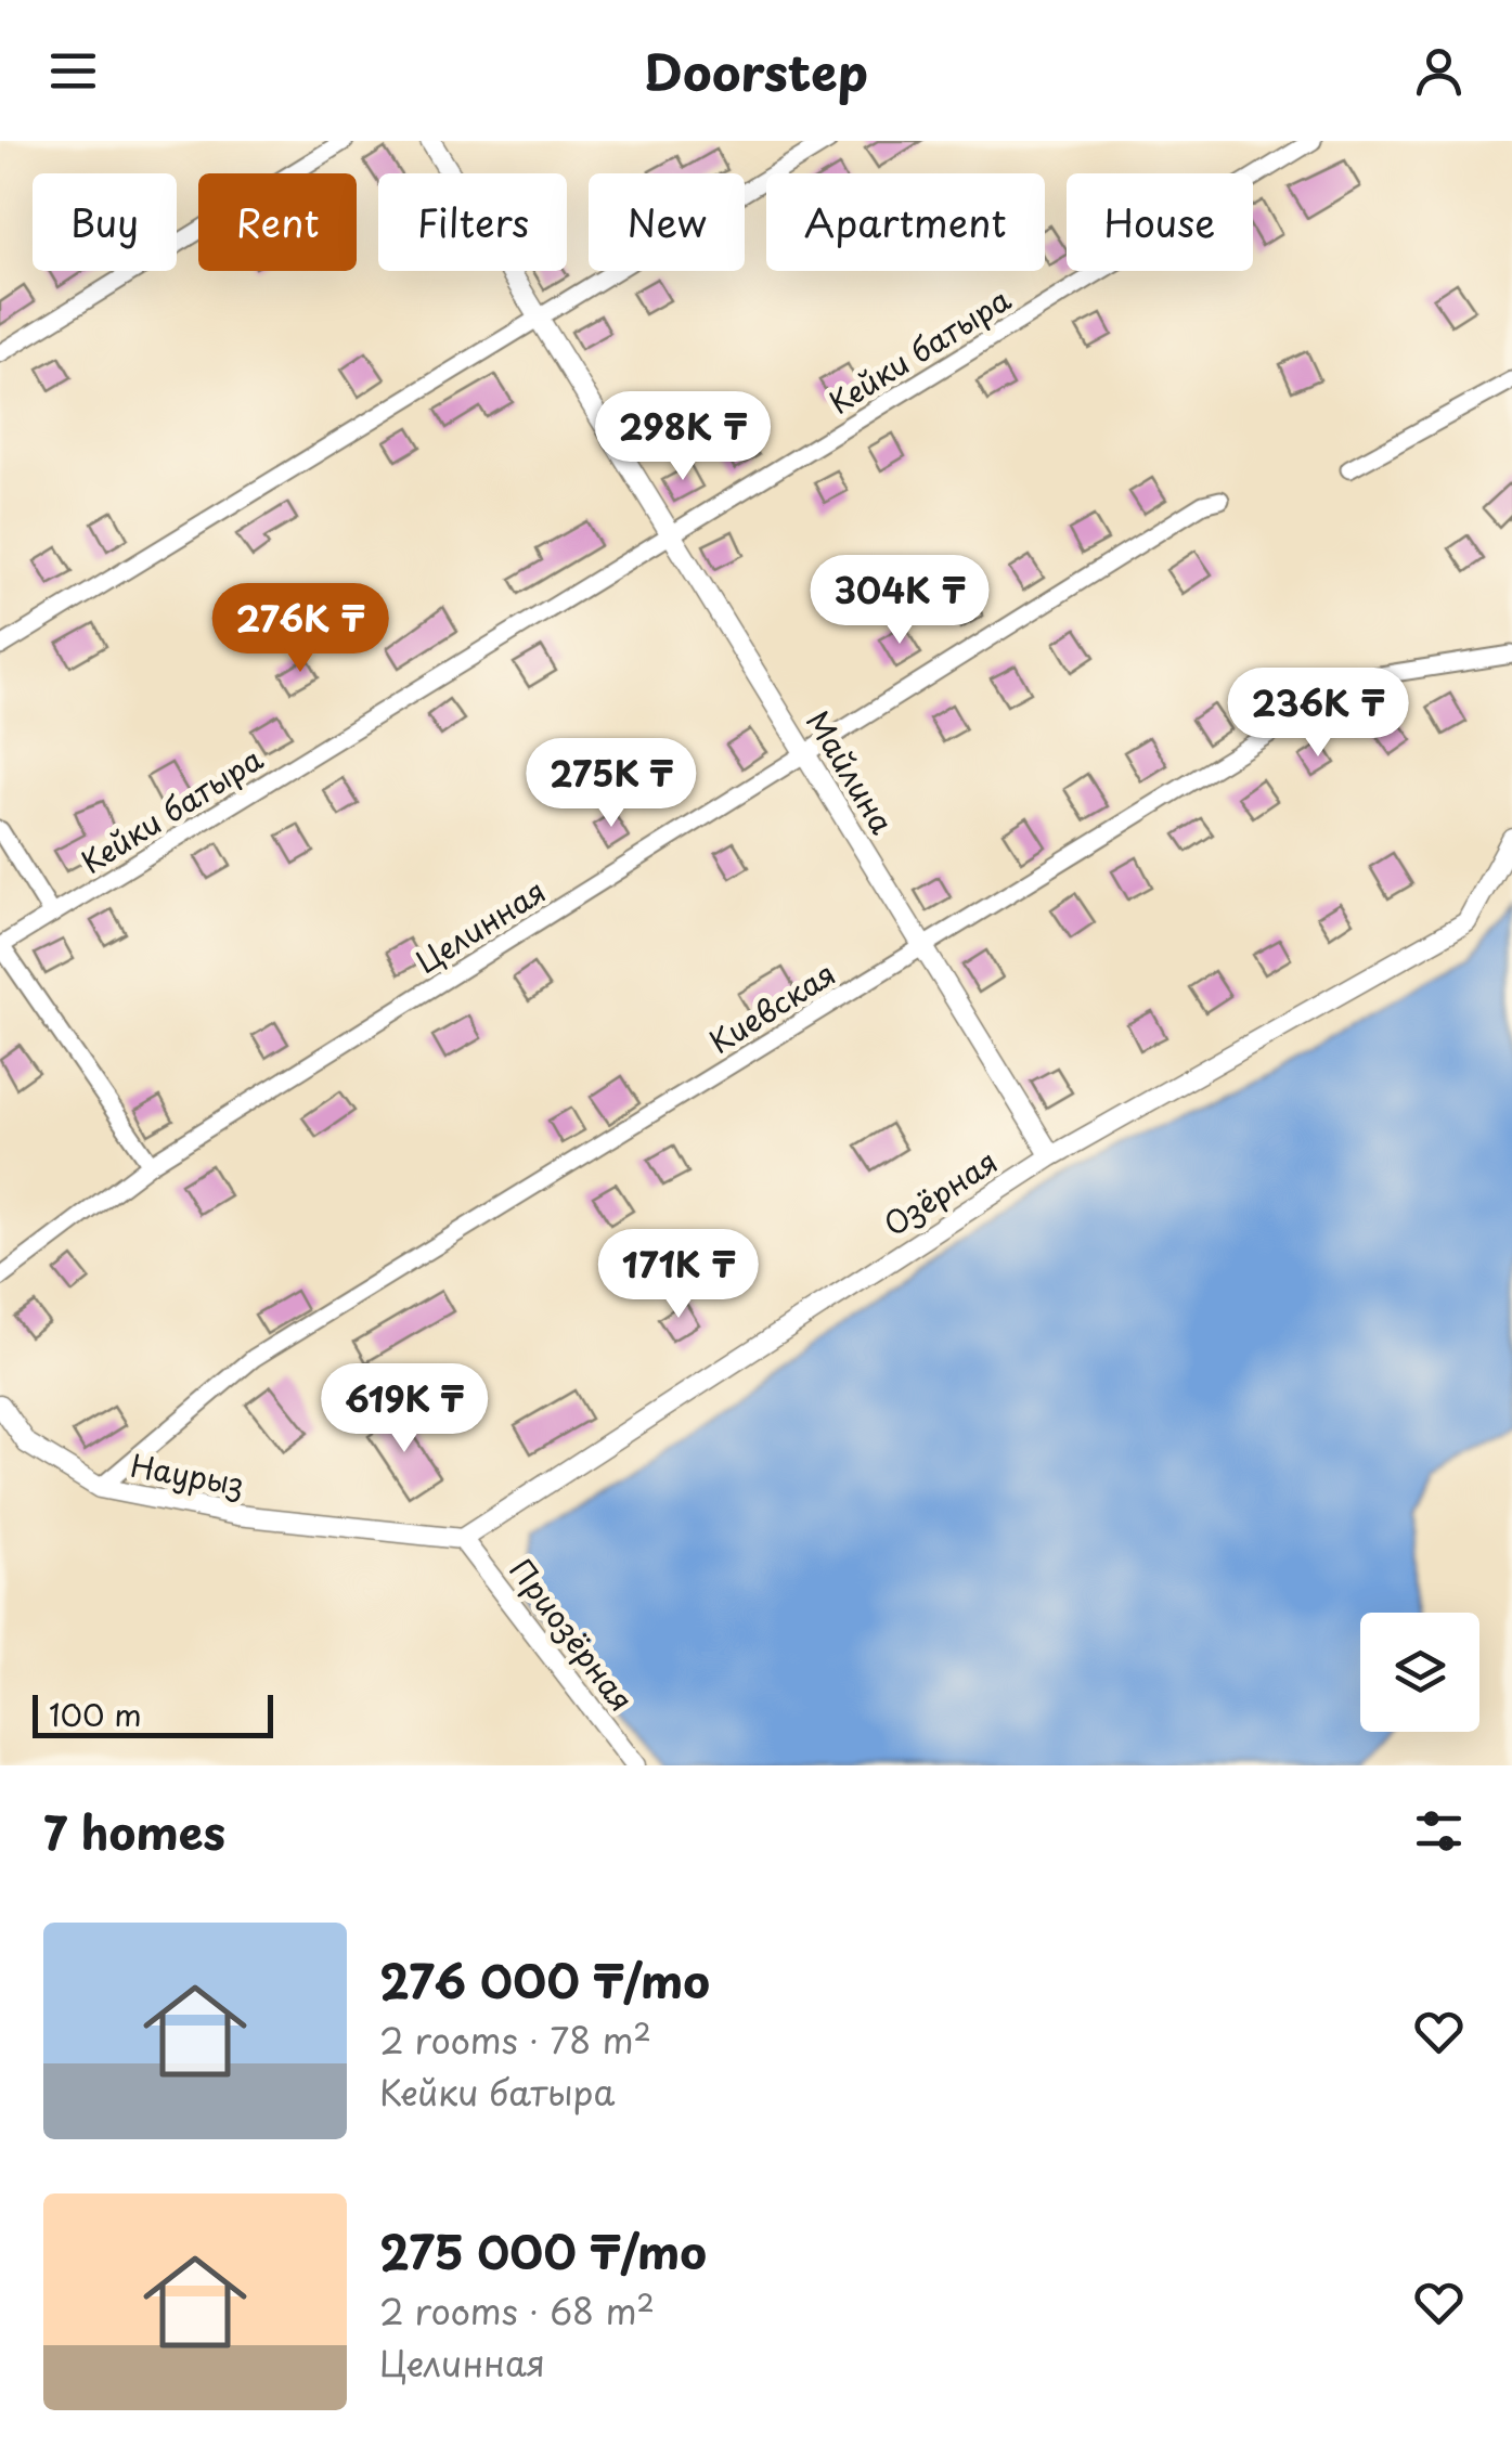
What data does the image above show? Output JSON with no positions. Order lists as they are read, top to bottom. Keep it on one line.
{"streets":{"street":["Кейки батыра","Майлина","Целинная","Киевская","Озёрная","Наурыз","Приозёрная"]},"crossings":[["Кейки батыра","Майлина"],["Майлина","Целинная"],["Майлина","Киевская"],["Майлина","Озёрная"],["Киевская","Наурыз"],["Озёрная","Наурыз"],["Озёрная","Приозёрная"],["Наурыз","Приозёрная"]],"scale_bar":"100 m","page":{"header":"Doorstep","chip":["Buy","Rent","Filters","New","Apartment","House"],"price":["298K ₸","304K ₸","276K ₸","236K ₸","275K ₸","171K ₸","619K ₸"],"scale":"100 m","heading":"7 homes","list":[{"name":"276 000 ₸/mo","note":"2 rooms · 78 m² · Кейки батыра"},{"name":"275 000 ₸/mo","note":"2 rooms · 68 m² · Целинная"}]}}
